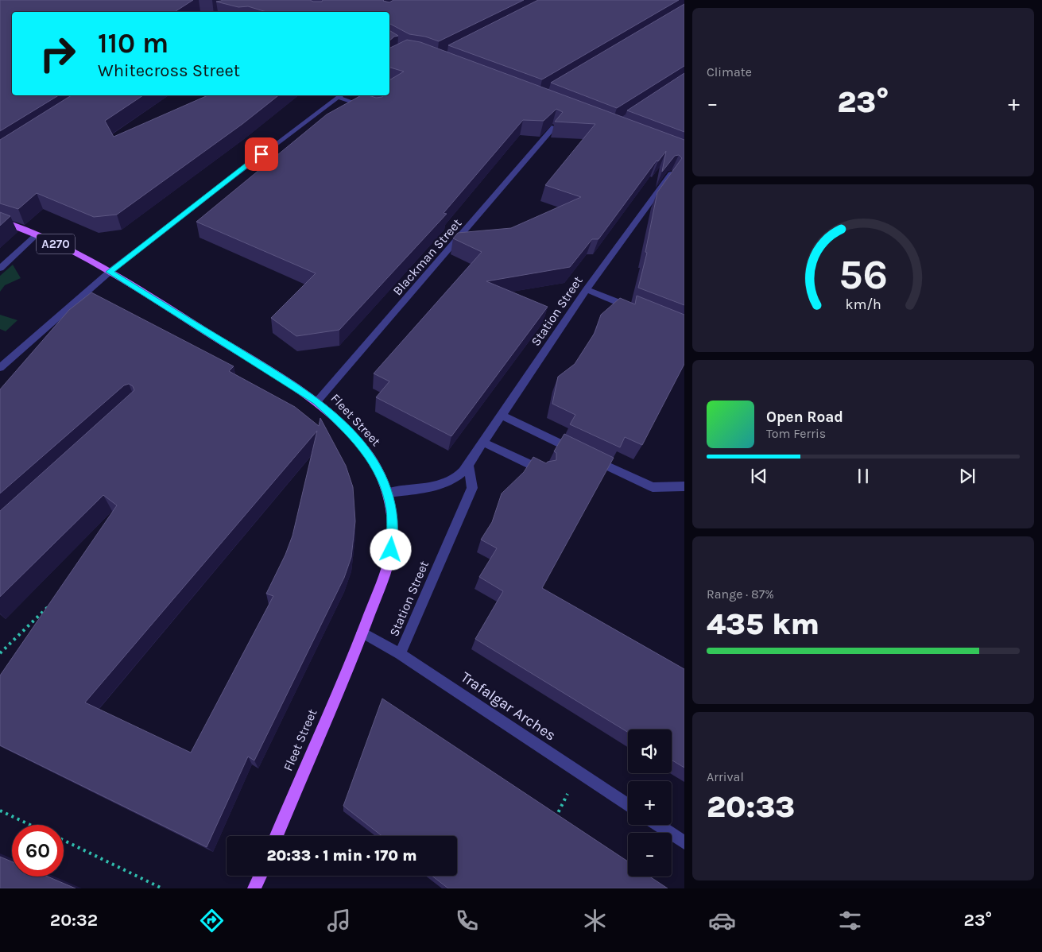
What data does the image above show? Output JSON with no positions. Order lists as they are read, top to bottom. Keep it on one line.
{"streets":{"main road":["A270","Fleet Street"],"street":["Blackman Street","Station Street","Trafalgar Arches"]},"crossings":[["A270","Fleet Street"],["Blackman Street","Fleet Street"],["Station Street","Fleet Street"],["Station Street","Trafalgar Arches"],["Fleet Street","Trafalgar Arches"]],"page":{"tile":["Climate",["Range · 87%","435 km"],["Arrival","20:33"]],"turn":["110 m","Whitecross Street"],"heat":["−","23°","+"],"song":["Open Road","Tom Ferris"],"map_buttons":["+","−"],"limit":"60","trip":"20:33 · 1 min · 170 m","tabs":["20:32","23°"],"gauge":["56","km/h"]}}
